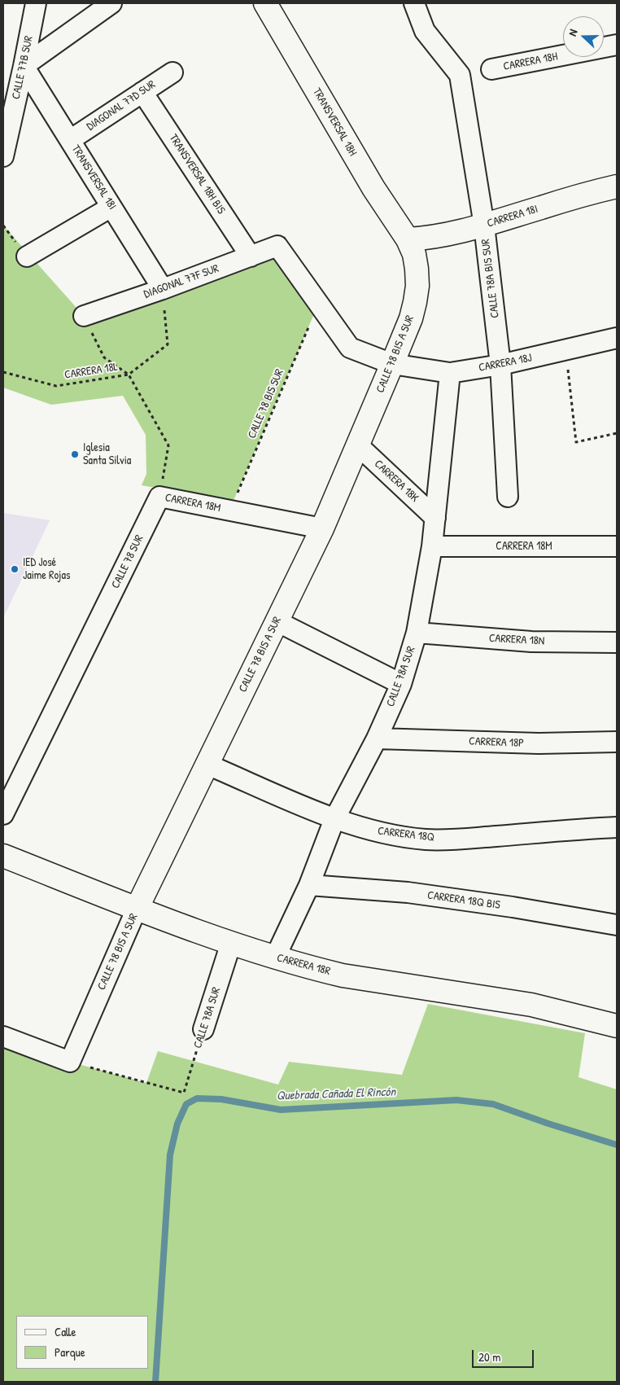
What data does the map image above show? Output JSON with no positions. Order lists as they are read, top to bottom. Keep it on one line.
{"streets":{"street":["CARRERA 18H","CALLE 77B SUR","DIAGONAL 77D SUR","TRANSVERSAL 18H","TRANSVERSAL 18H BIS","TRANSVERSAL 18I","CARRERA 18I","CALLE 78A BIS SUR","DIAGONAL 77F SUR","CALLE 78 BIS A SUR","CARRERA 18J","CARRERA 18K","CARRERA 18M","CALLE 78 SUR","CARRERA 18N","CALLE 78A SUR","CARRERA 18P","CARRERA 18Q","CARRERA 18Q BIS","CARRERA 18R"],"path":["CARRERA 18L","CALLE 78 BIS SUR"]},"crossings":[["CALLE 77B SUR","TRANSVERSAL 18I"],["DIAGONAL 77D SUR","TRANSVERSAL 18H BIS"],["DIAGONAL 77D SUR","TRANSVERSAL 18I"],["TRANSVERSAL 18H","CARRERA 18I"],["TRANSVERSAL 18H","CALLE 78 BIS A SUR"],["TRANSVERSAL 18H BIS","DIAGONAL 77F SUR"],["TRANSVERSAL 18I","DIAGONAL 77F SUR"],["TRANSVERSAL 18I","CARRERA 18L"],["CARRERA 18I","CALLE 78A BIS SUR"],["CARRERA 18I","CALLE 78 BIS A SUR"],["CALLE 78A BIS SUR","CARRERA 18J"],["DIAGONAL 77F SUR","CARRERA 18L"],["DIAGONAL 77F SUR","CALLE 78 BIS SUR"],["CALLE 78 BIS A SUR","CARRERA 18J"],["CALLE 78 BIS A SUR","CARRERA 18K"],["CALLE 78 BIS A SUR","CARRERA 18M"],["CALLE 78 BIS A SUR","CALLE 78A SUR"],["CALLE 78 BIS A SUR","CARRERA 18Q"],["CALLE 78 BIS A SUR","CARRERA 18R"],["CARRERA 18J","CALLE 78A SUR"],["CALLE 78 BIS SUR","CARRERA 18M"],["CARRERA 18K","CALLE 78A SUR"],["CARRERA 18M","CALLE 78 SUR"],["CARRERA 18M","CALLE 78A SUR"],["CARRERA 18N","CALLE 78A SUR"],["CALLE 78A SUR","CARRERA 18P"],["CALLE 78A SUR","CARRERA 18Q"],["CALLE 78A SUR","CARRERA 18Q BIS"],["CALLE 78A SUR","CARRERA 18R"]],"water":["Quebrada Cañada El Rincón"],"places":["Iglesia Santa Silvia","IED José Jaime Rojas"],"legend":["Calle","Parque"],"scale_bar":"20 m","north":"left"}
